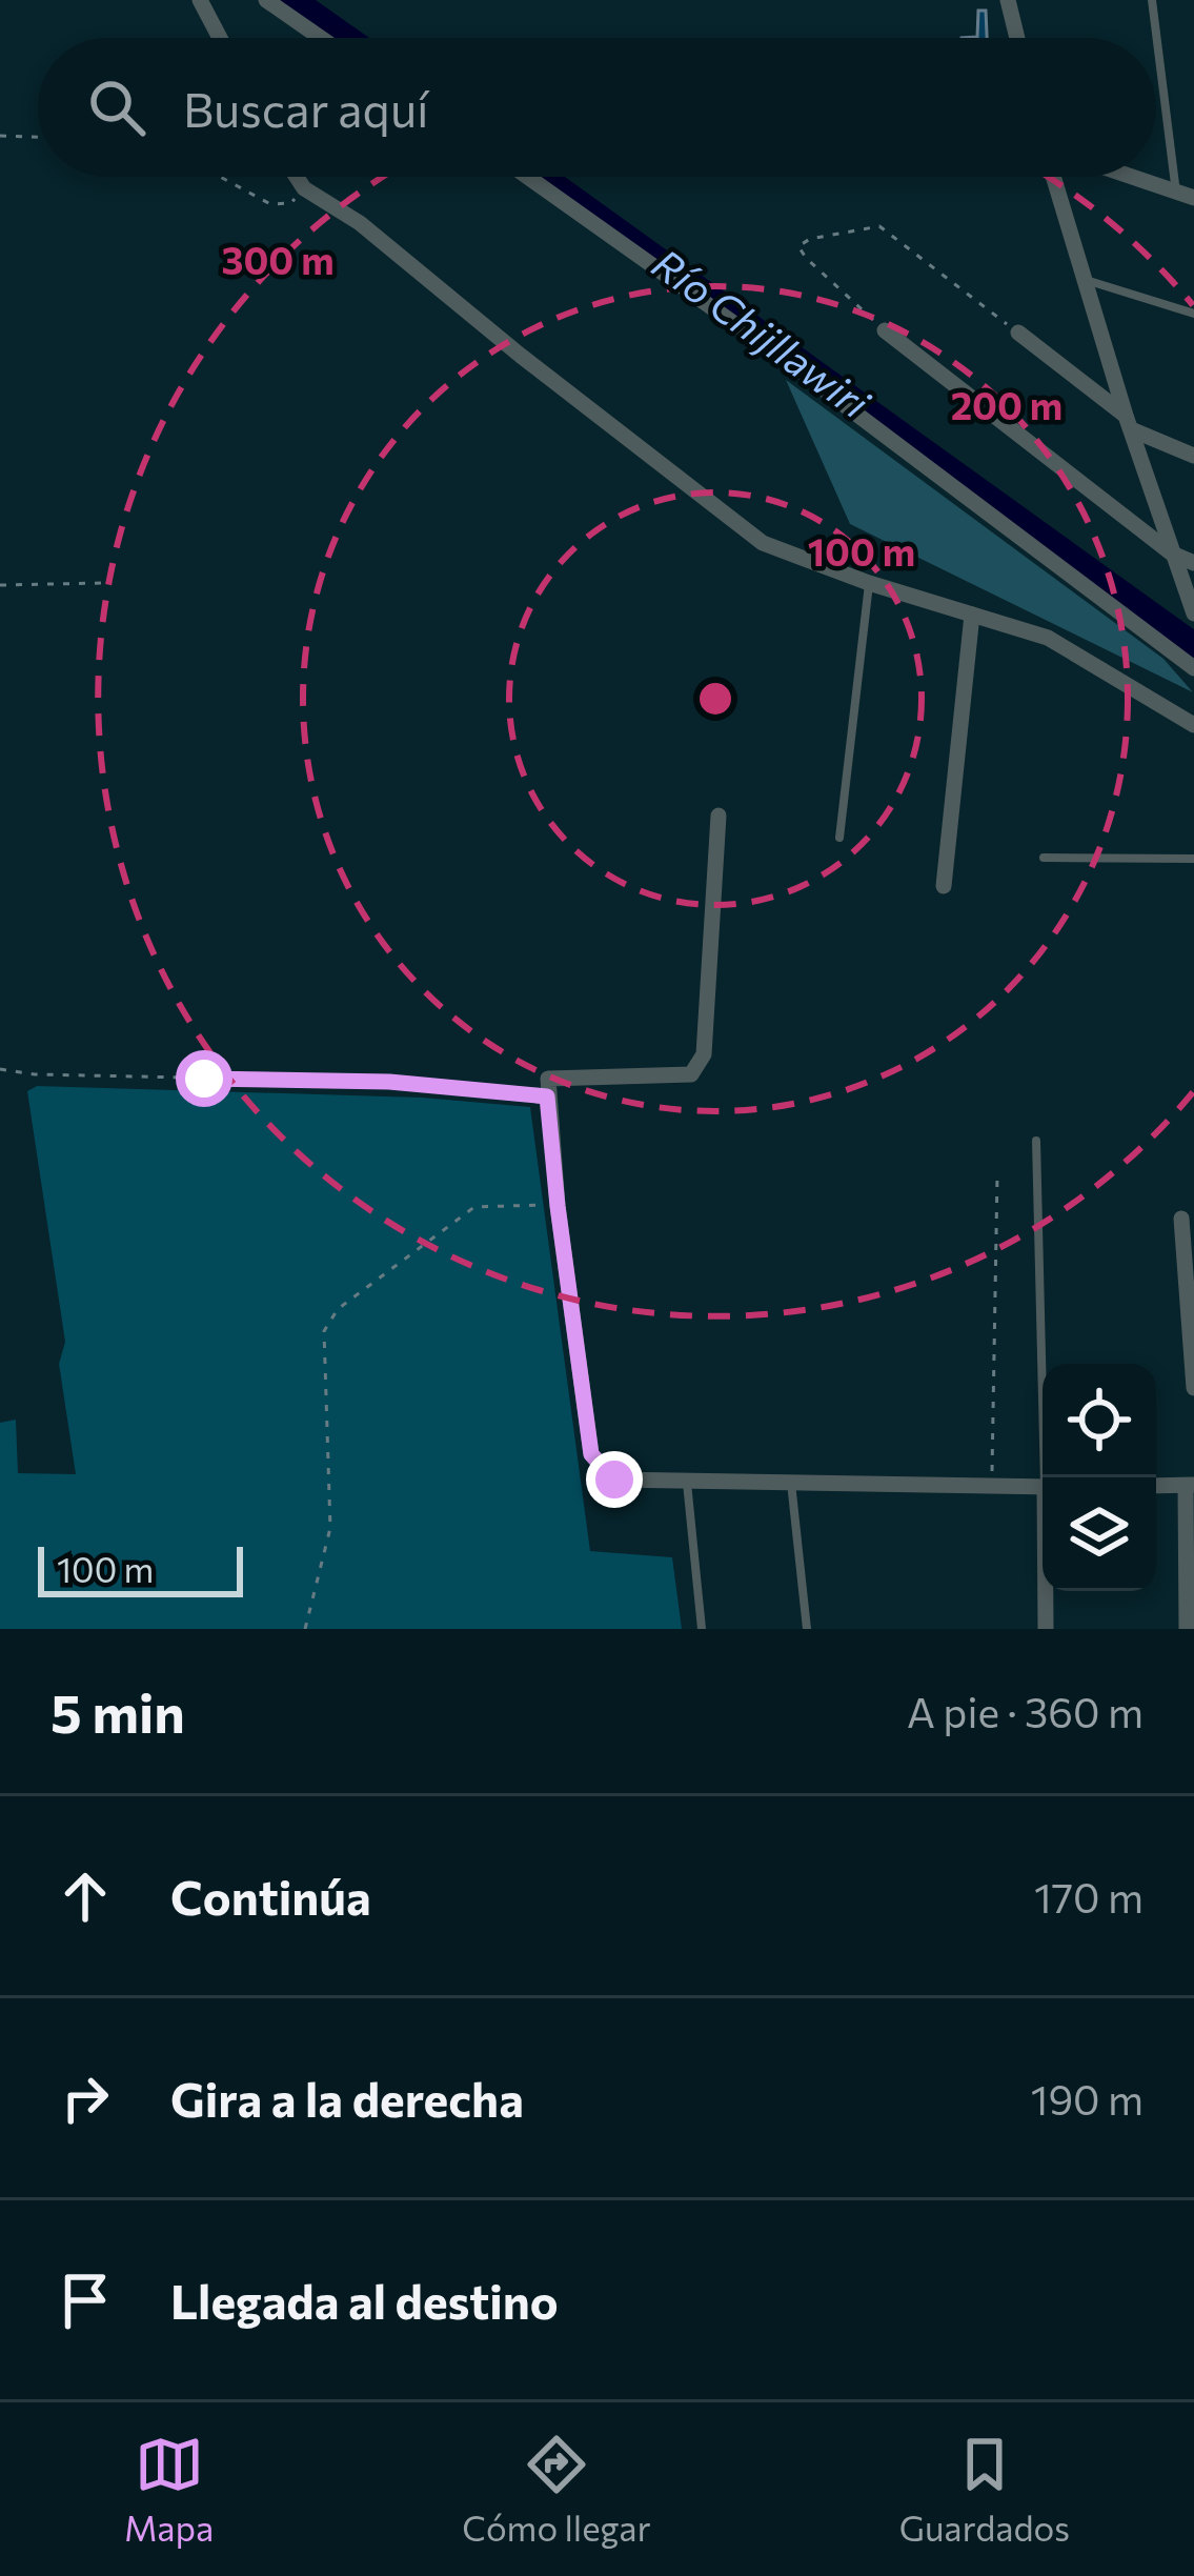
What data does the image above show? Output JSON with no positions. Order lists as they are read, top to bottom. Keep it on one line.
{"water":["Río Chijllawiri"],"scale_bar":"100 m","page":{"search":"Buscar aquí","scale":"100 m","heading":["5 min","A pie · 360 m"],"list":[["Continúa","170 m"],["Gira a la derecha","190 m"],"Llegada al destino"],"nav":["Mapa","Cómo llegar","Guardados"]},"rings":["300 m","200 m","100 m"]}
